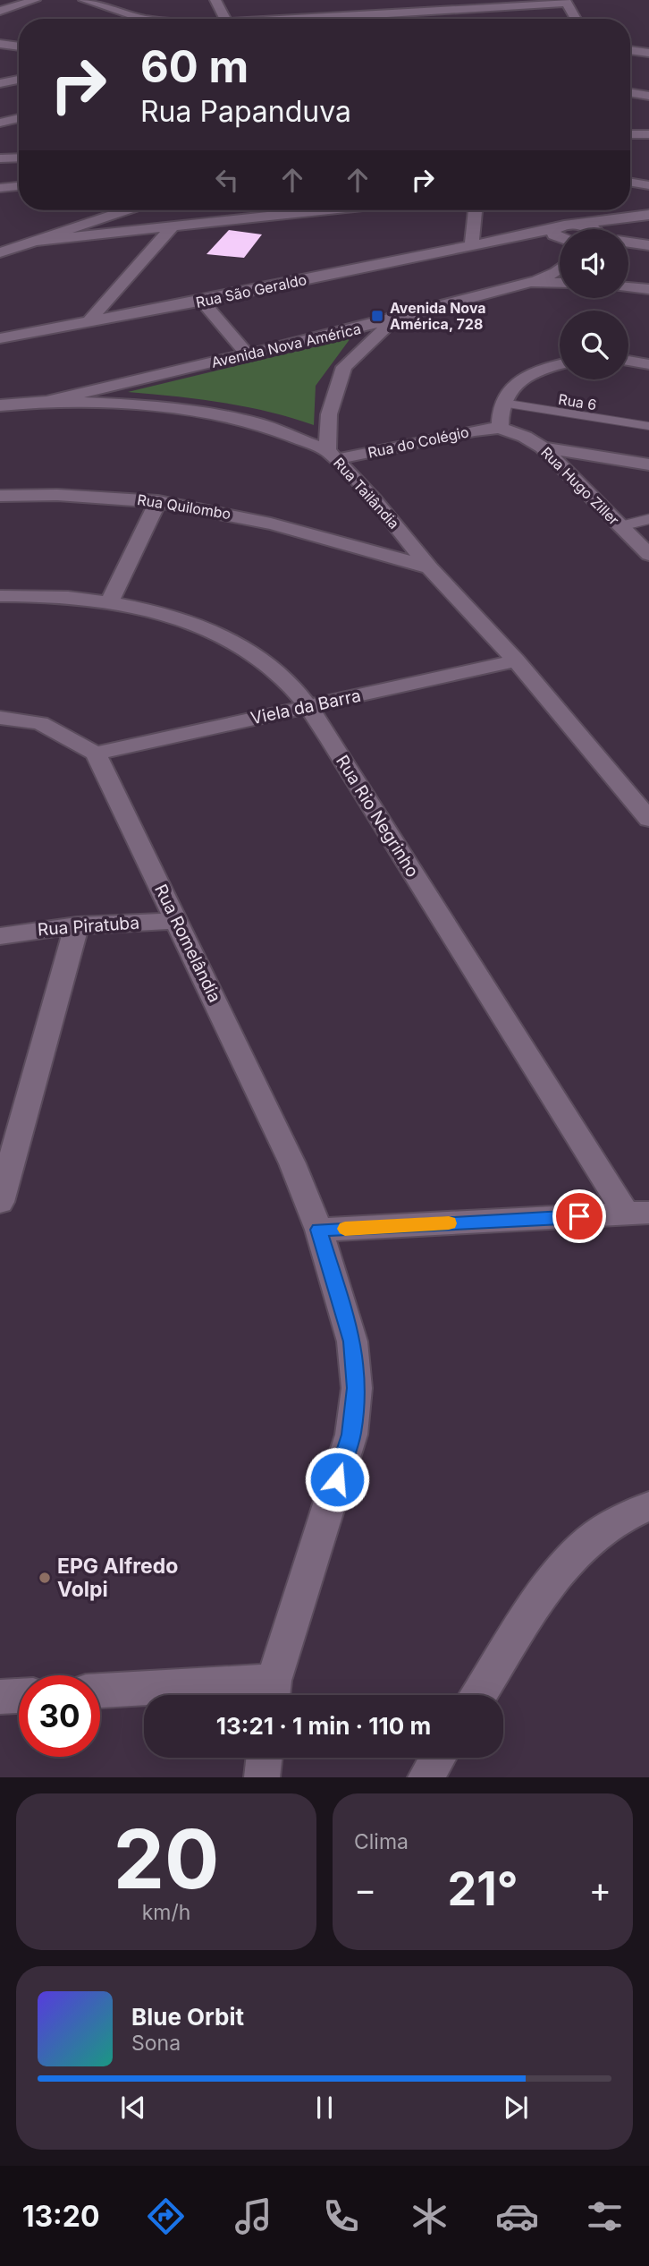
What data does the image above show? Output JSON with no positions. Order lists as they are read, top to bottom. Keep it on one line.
{"streets":{"street":["Rua São Geraldo","Avenida Nova América","Rua do Colégio","Rua Hugo Ziller","Rua Tailândia","Rua Quilombo","Viela da Barra","Rua Rio Negrinho","Rua Piratuba","Rua Romelândia"],"lane":["Rua 6"]},"crossings":[["Avenida Nova América","Rua Tailândia"],["Rua do Colégio","Rua Hugo Ziller"],["Rua do Colégio","Rua Tailândia"],["Rua Tailândia","Rua Quilombo"],["Rua Tailândia","Viela da Barra"],["Viela da Barra","Rua Rio Negrinho"],["Viela da Barra","Rua Romelândia"],["Rua Piratuba","Rua Romelândia"]],"places":{"transit":["Avenida Nova América, 728"],"other":["EPG Alfredo Volpi"]},"page":{"turn":["60 m","Rua Papanduva"],"limit":"30","trip":"13:21 · 1 min · 110 m","tile":[["20","km/h"],"Clima"],"heat":["−","21°","+"],"song":["Blue Orbit","Sona"],"tabs":"13:20"}}
